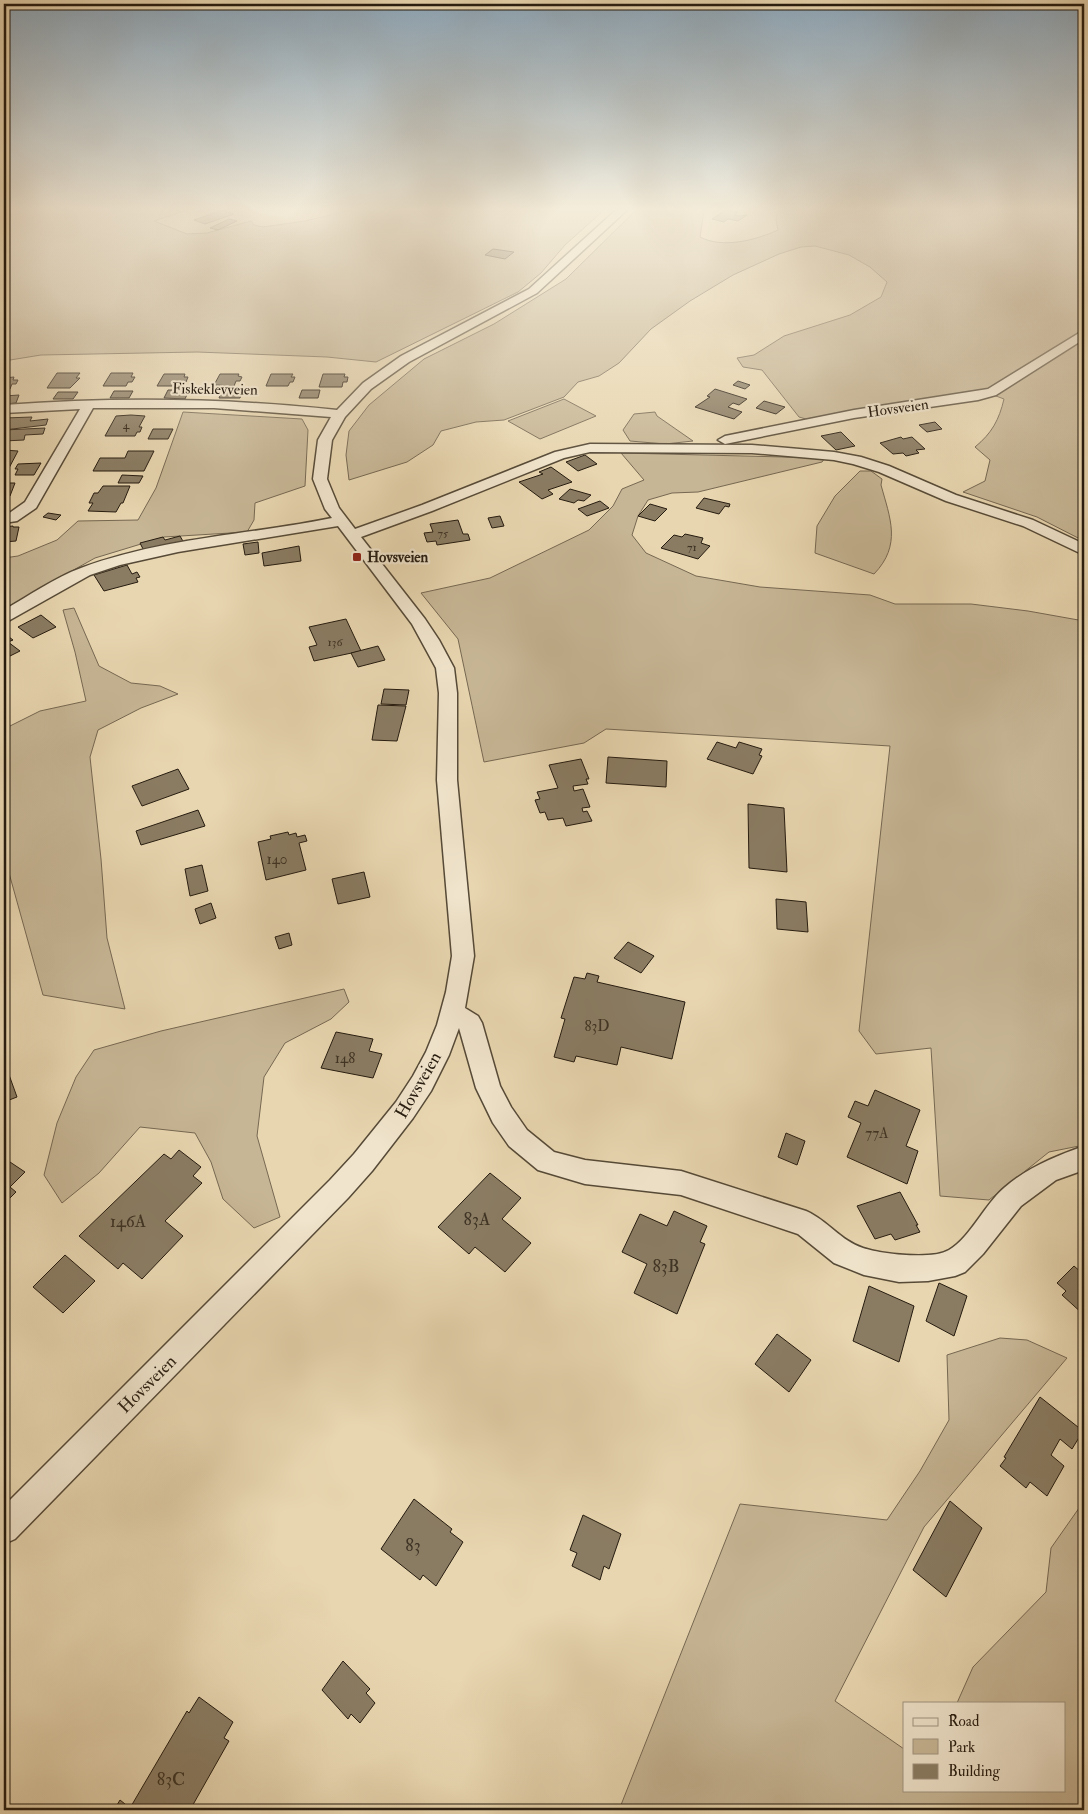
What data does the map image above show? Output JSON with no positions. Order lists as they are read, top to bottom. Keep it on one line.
{"streets":{"street":["Fiskeklevveien","Hovsveien"]},"crossings":[["Fiskeklevveien","Hovsveien"]],"places":{"transit":["Hovsveien"]},"house_numbers":["4","75","71","136","140","83D","148","77A","83A","146A","83B","83","83C"],"legend":["Road","Park","Building"]}
